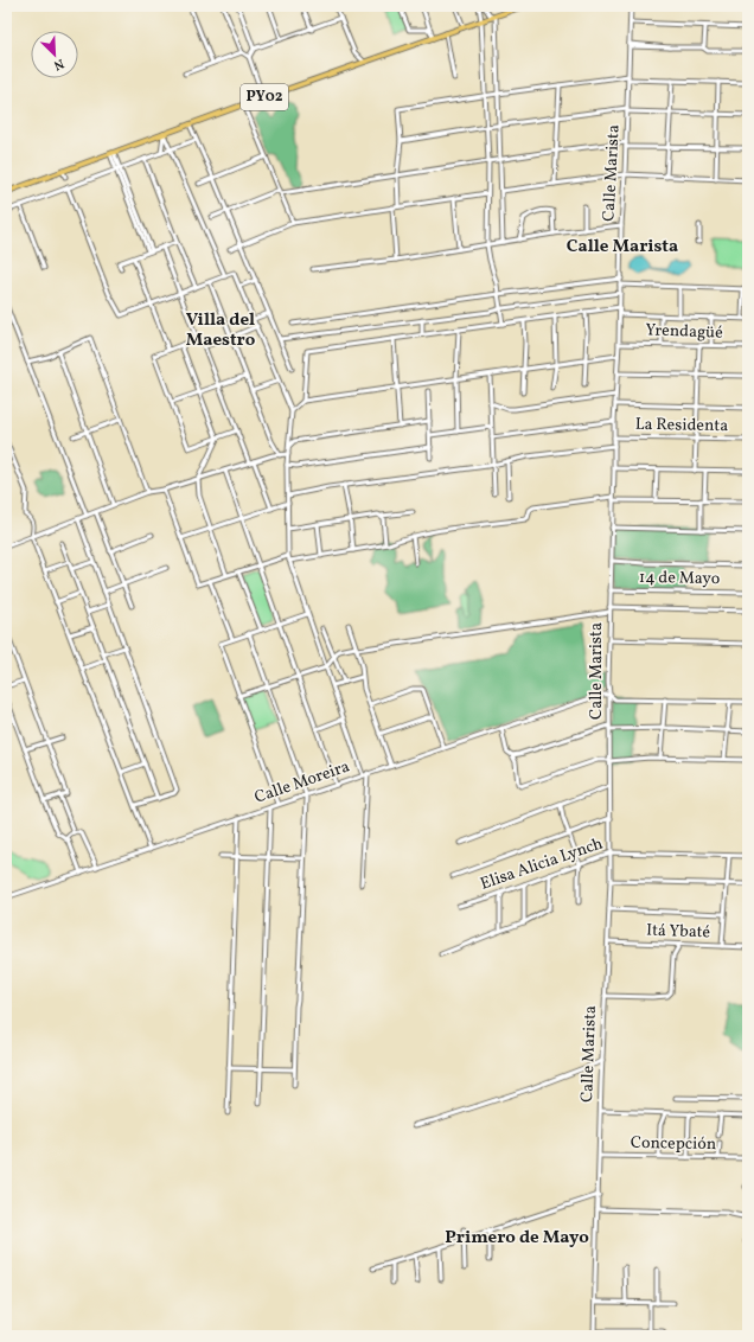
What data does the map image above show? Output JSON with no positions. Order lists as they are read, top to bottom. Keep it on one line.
{"streets":{"main road":["PY02"],"street":["Calle Marista","Yrendagüé","La Residenta","14 de Mayo","Calle Moreira","Elisa Alicia Lynch","Itá Ybaté","Concepción"]},"crossings":[["Calle Marista","Yrendagüé"],["Calle Marista","La Residenta"],["Calle Marista","14 de Mayo"],["Calle Marista","Calle Moreira"],["Calle Marista","Elisa Alicia Lynch"],["Calle Marista","Itá Ybaté"],["Calle Marista","Concepción"]],"districts":["Calle Marista","Villa del Maestro","Primero de Mayo"],"north":"bottom right"}
